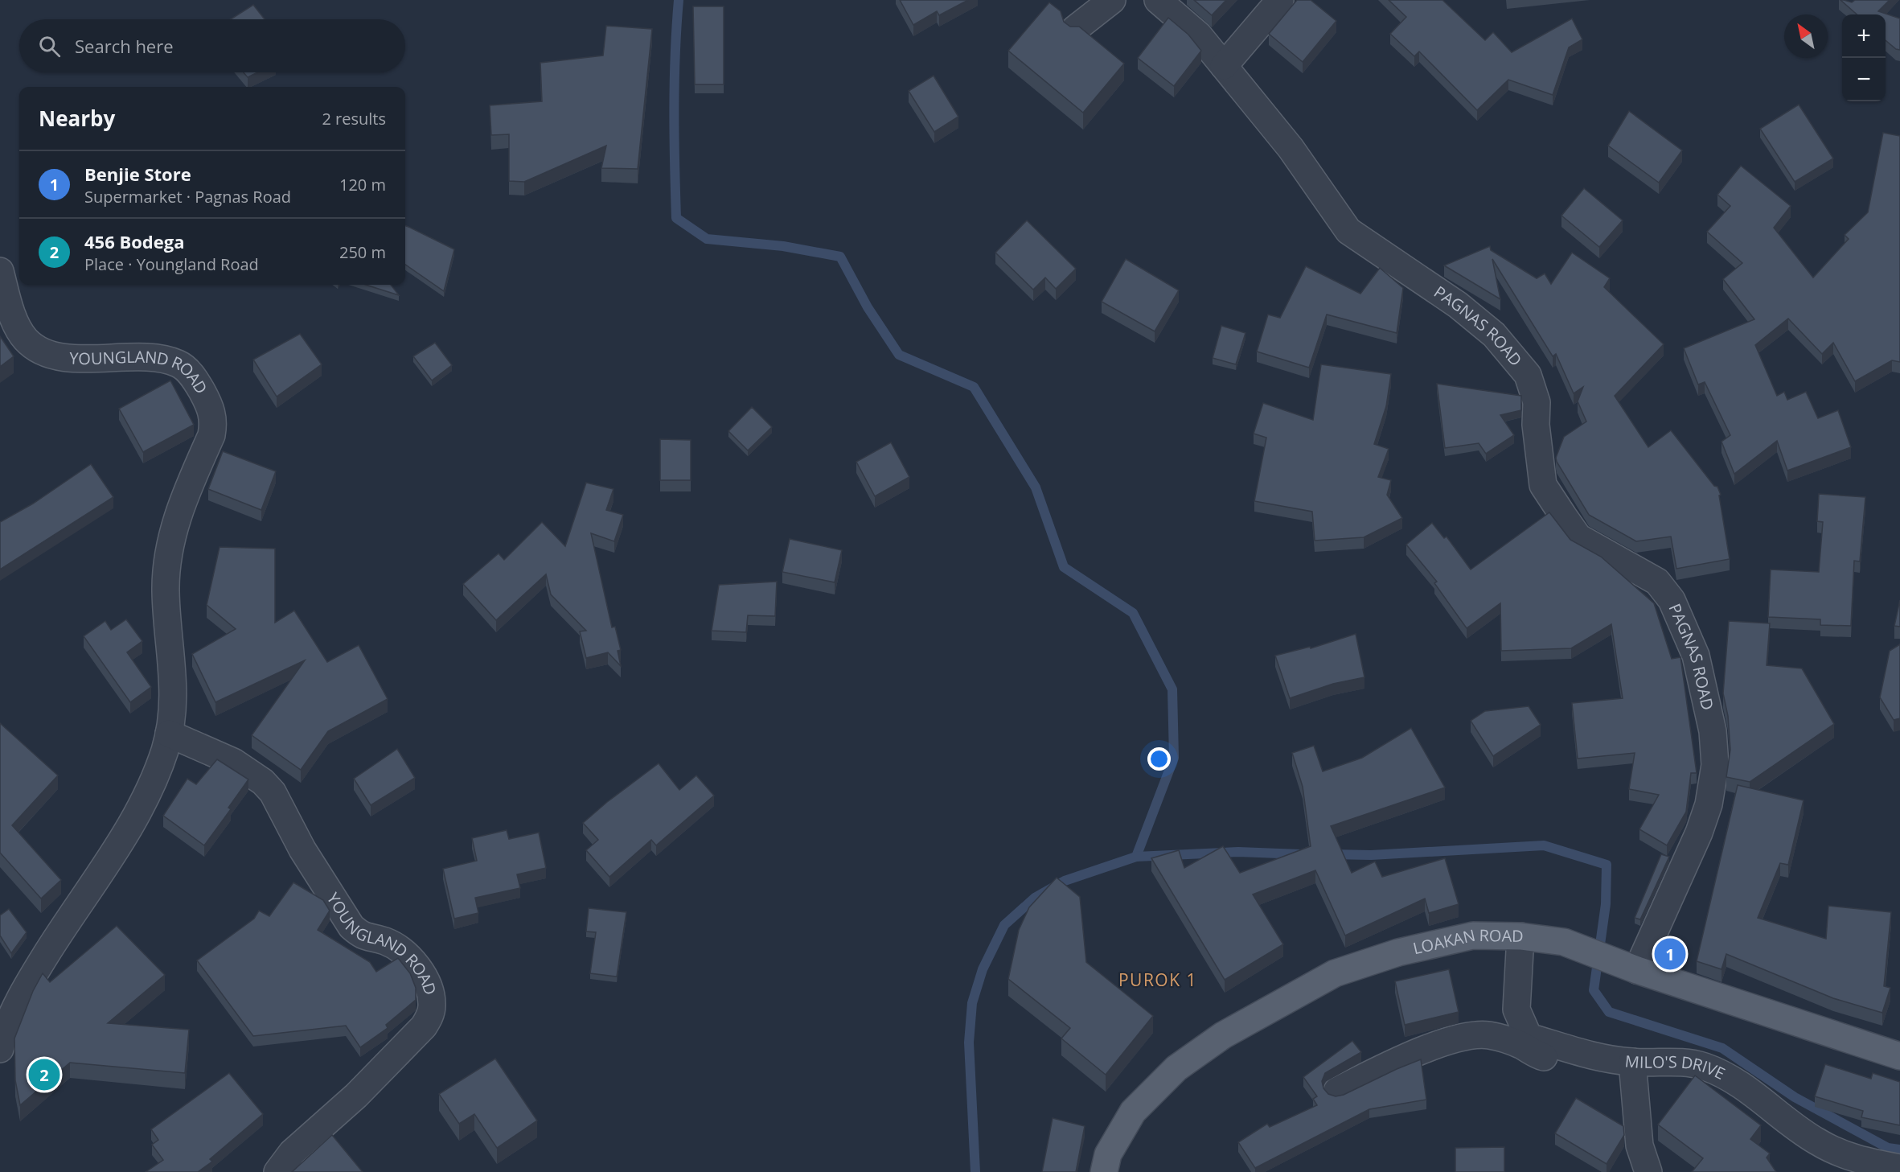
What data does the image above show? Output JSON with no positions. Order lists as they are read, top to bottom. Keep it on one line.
{"streets":{"main road":["LOAKAN ROAD"],"street":["PAGNAS ROAD","YOUNGLAND ROAD","MILO'S DRIVE"]},"crossings":[["PAGNAS ROAD","LOAKAN ROAD"],["LOAKAN ROAD","MILO'S DRIVE"]],"districts":["PUROK 1"],"north":"top left","page":{"map_buttons":["+","−"],"search":"Search here","heading":["Nearby","2 results"],"list":[{"mark":"1","name":"Benjie Store","note":"Supermarket · Pagnas Road","value":"120 m"},{"mark":"2","name":"456 Bodega","note":"Place · Youngland Road","value":"250 m"}],"pins":["1","2"]}}
